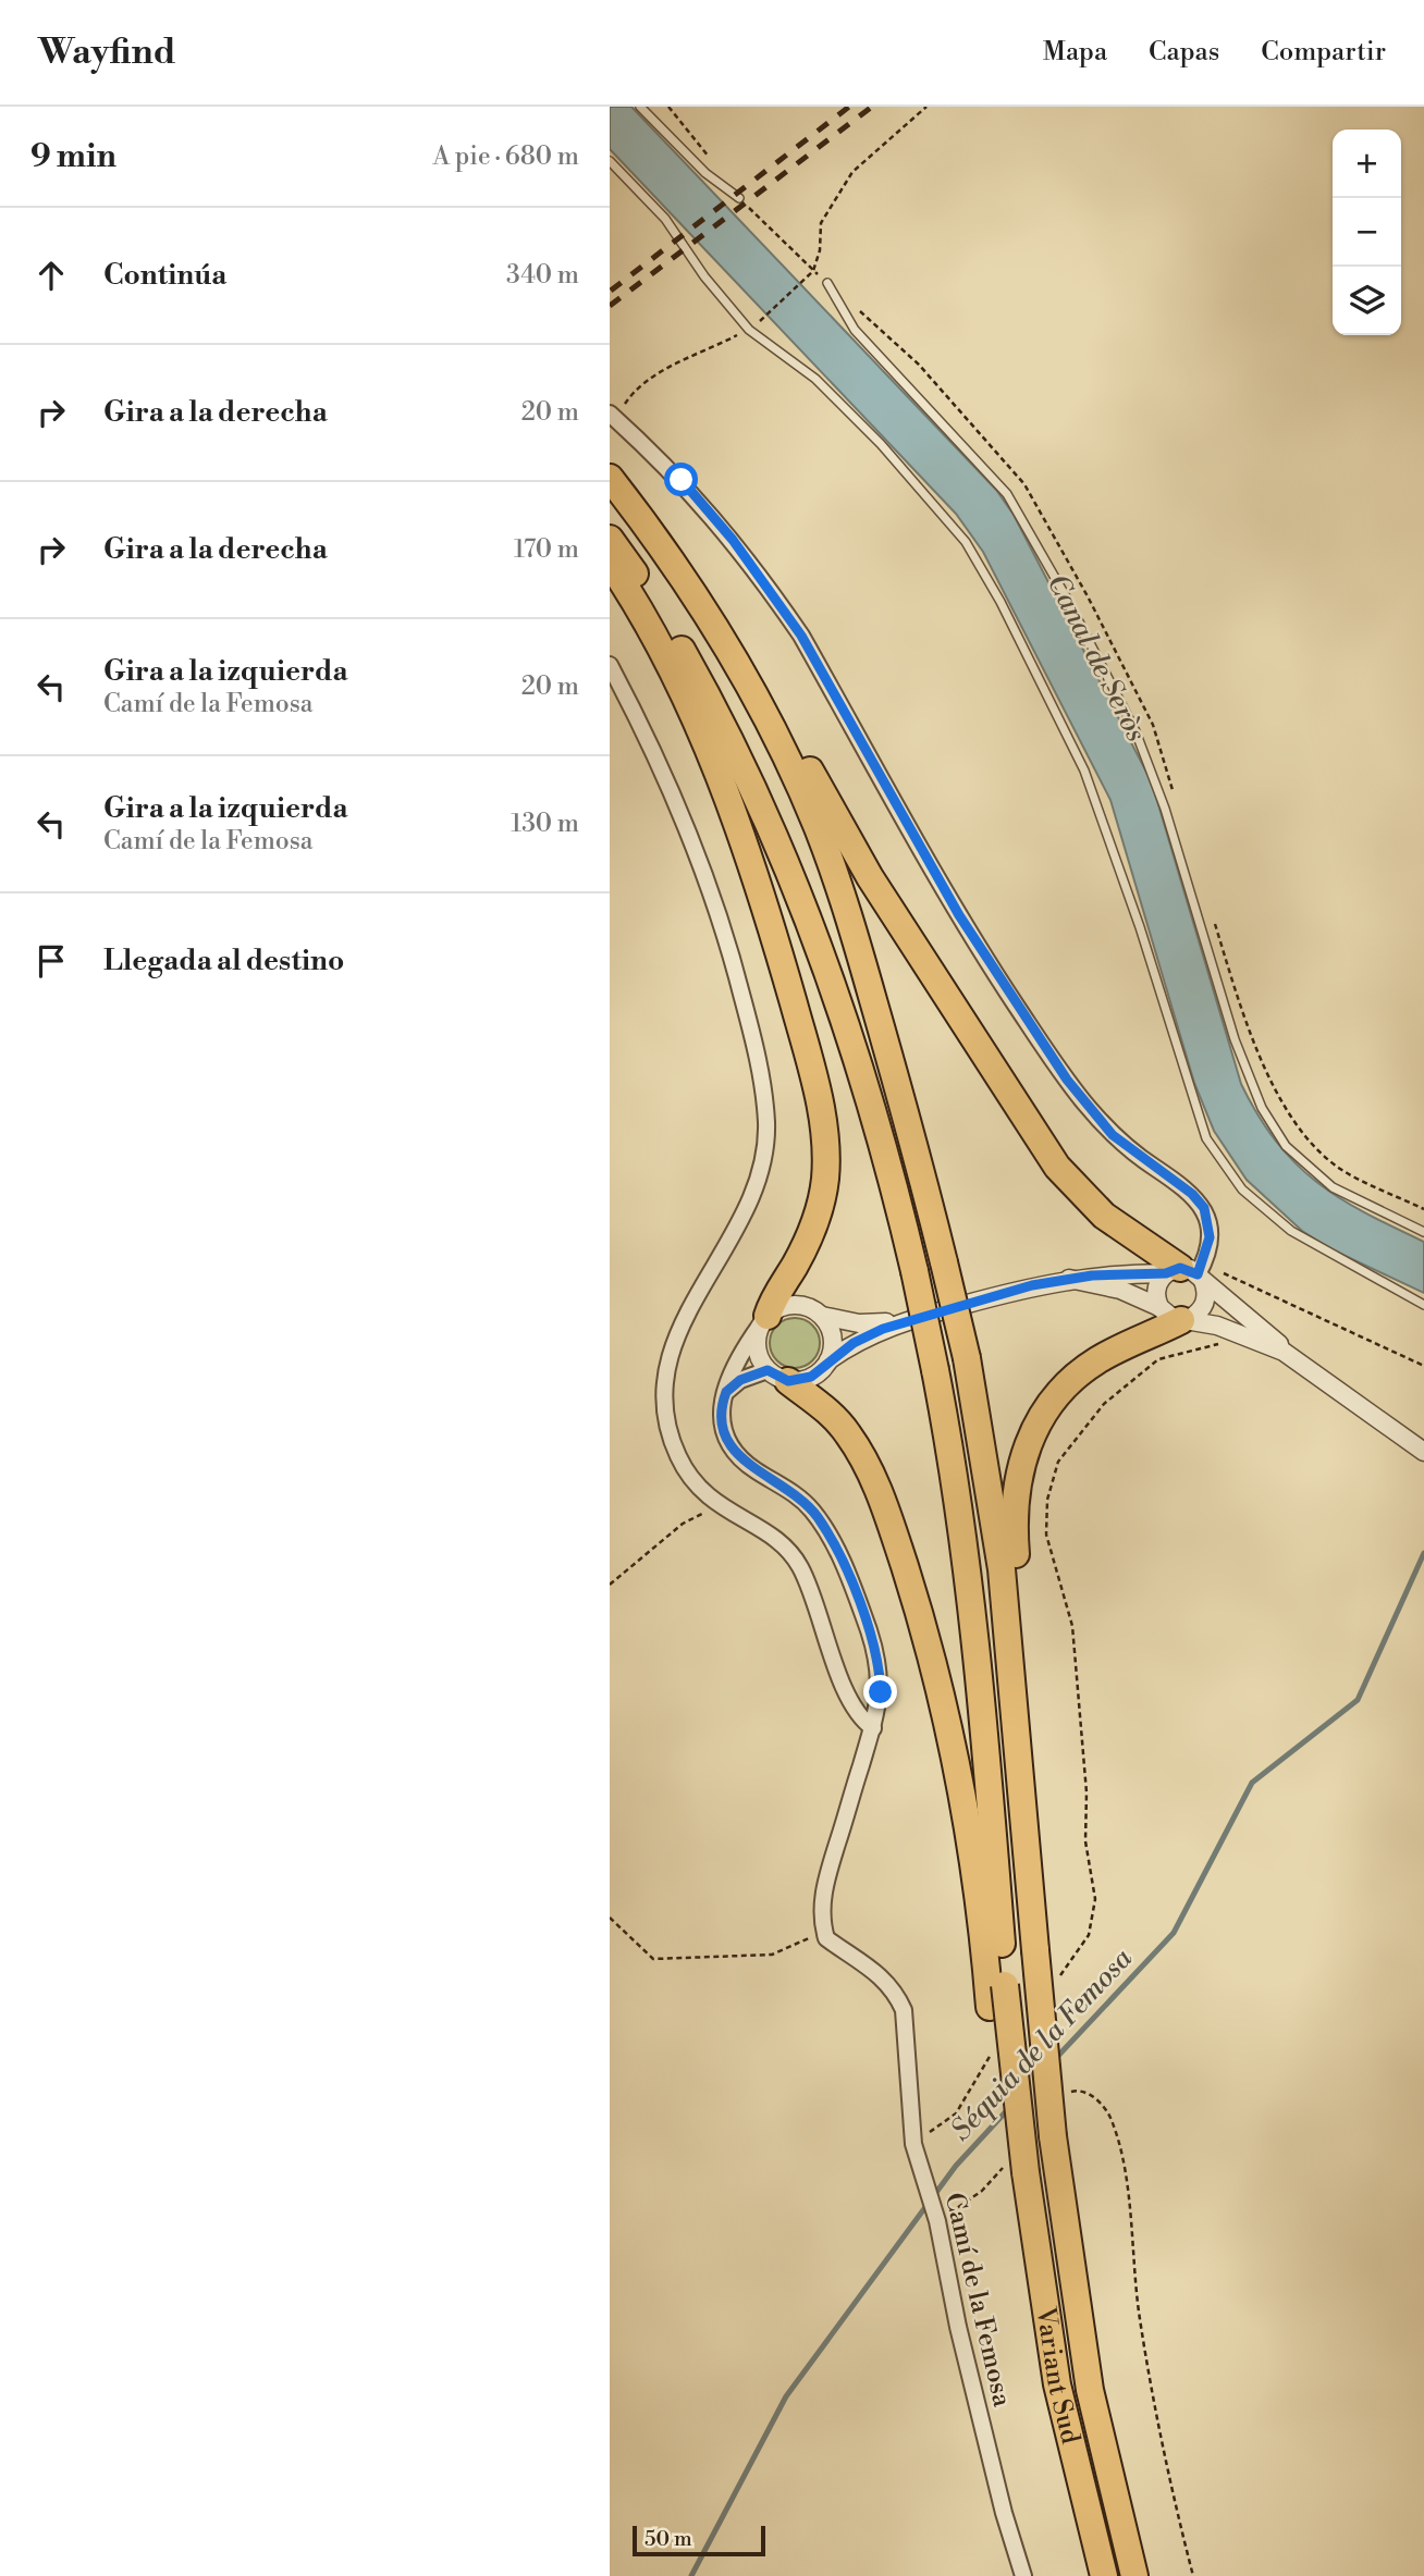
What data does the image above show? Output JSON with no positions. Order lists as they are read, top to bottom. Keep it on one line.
{"streets":{"highway":["Variant Sud"],"street":["Camí de la Femosa"]},"water":["Canal de Seròs","Séquia de la Femosa"],"scale_bar":"50 m","page":{"header":"Wayfind","nav":["Mapa","Capas","Compartir"],"heading":["9 min","A pie · 680 m"],"map_buttons":["+","−"],"list":[["Continúa","340 m"],["Gira a la derecha","20 m"],["Gira a la derecha","170 m"],["Gira a la izquierda","Camí de la Femosa","20 m"],["Gira a la izquierda","Camí de la Femosa","130 m"],"Llegada al destino"],"scale":"50 m"}}
